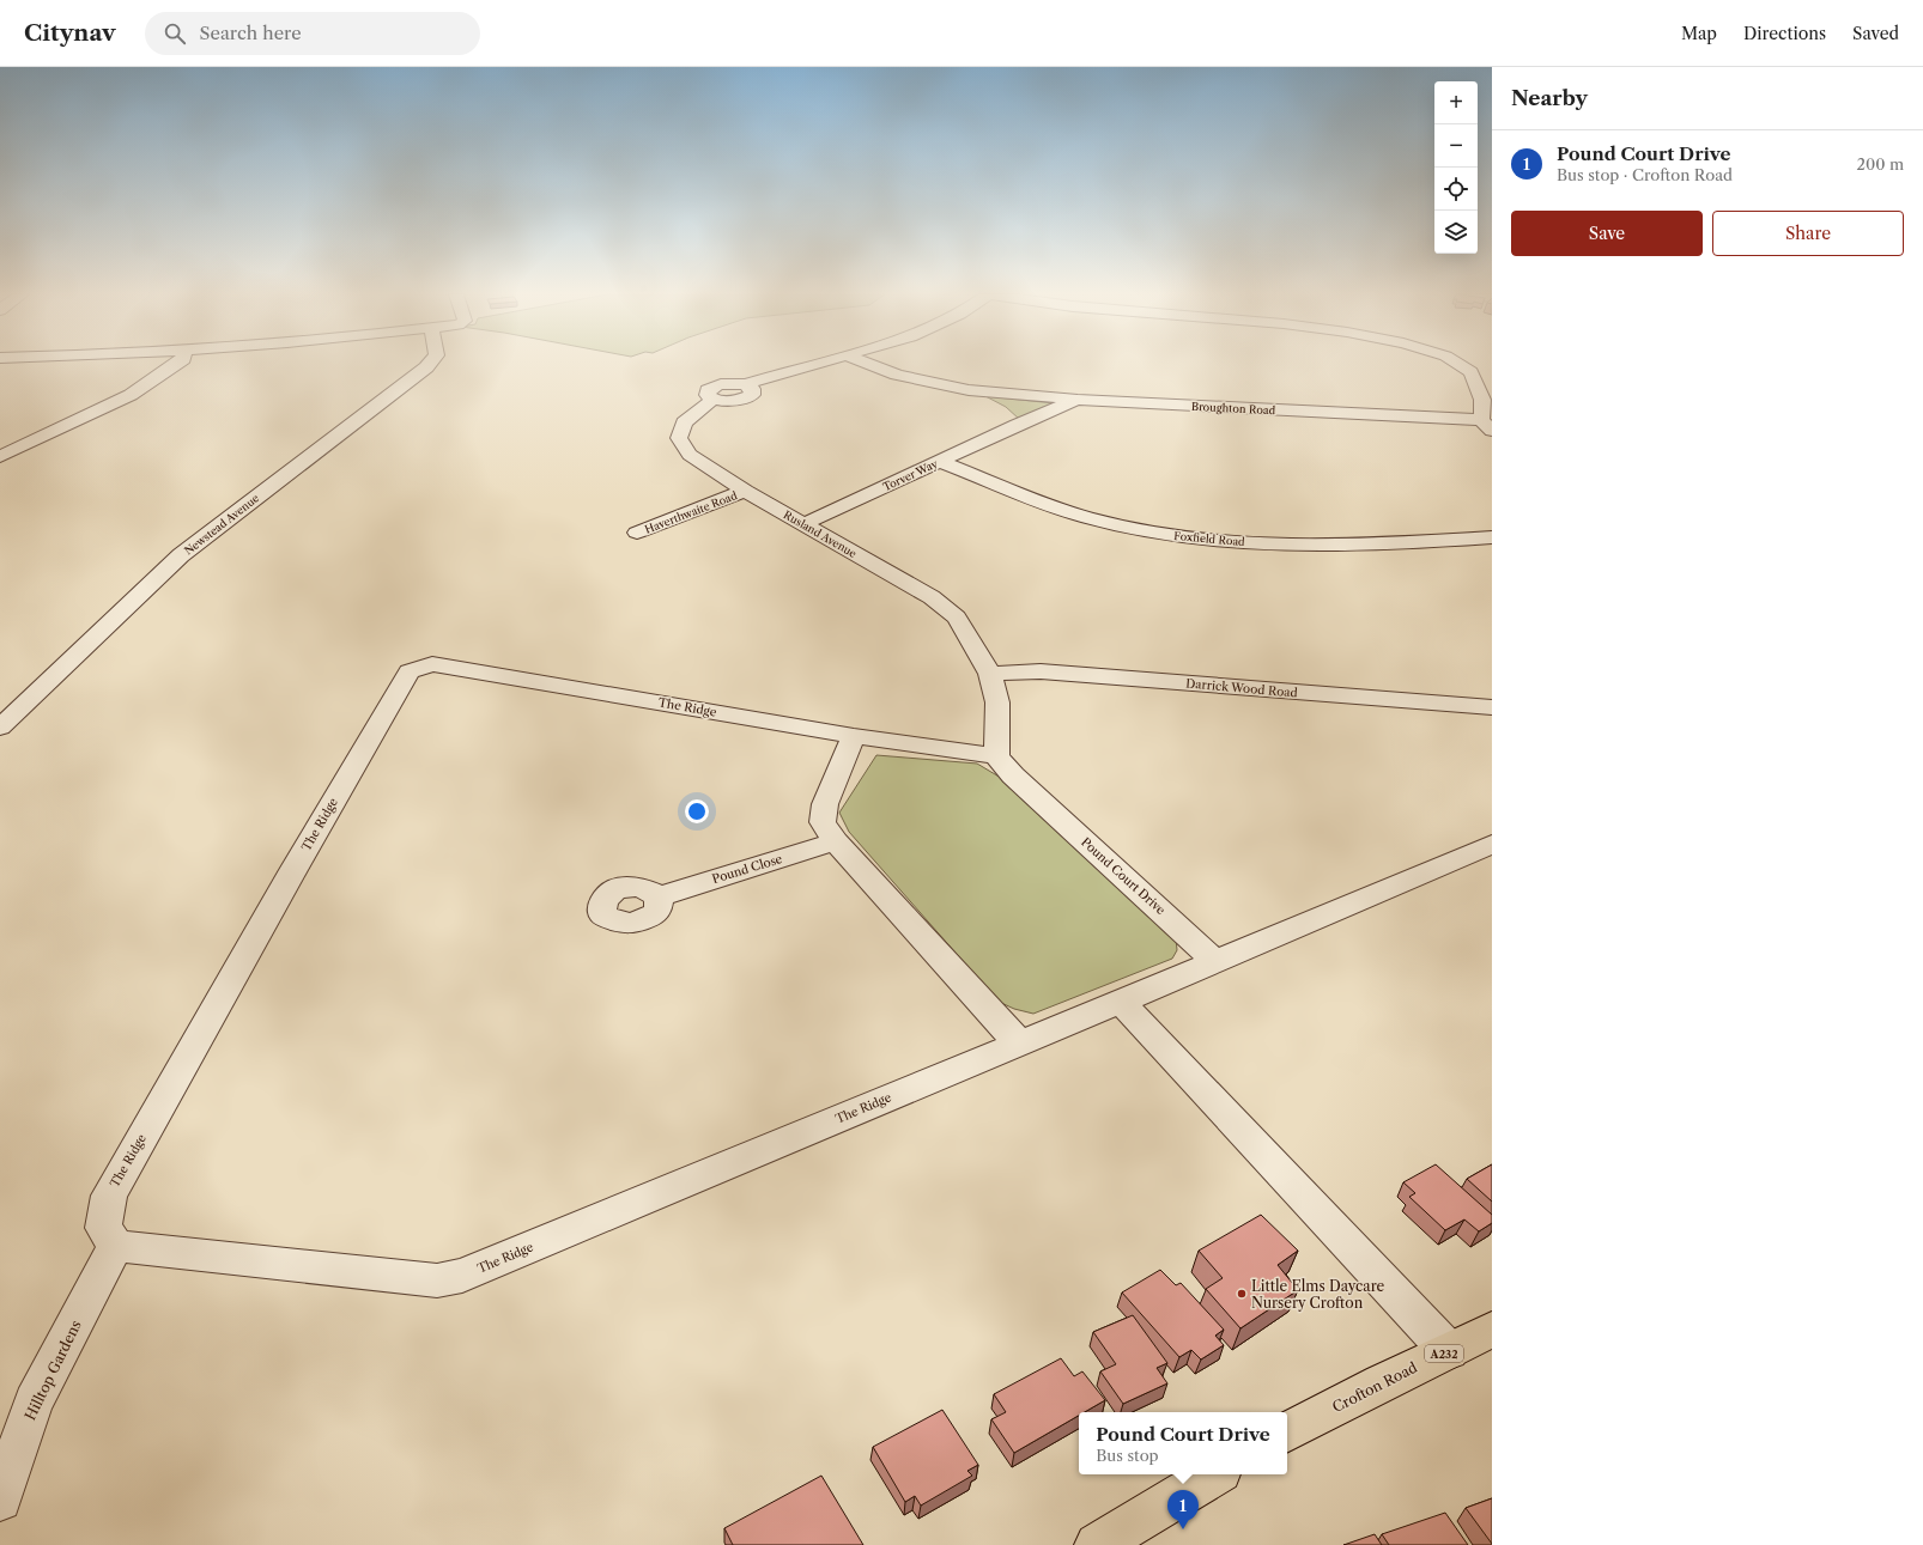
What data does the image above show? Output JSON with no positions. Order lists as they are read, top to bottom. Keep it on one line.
{"streets":{"main road":["A232","Crofton Road"],"street":["Broughton Road","Torver Way","Haverthwaite Road","Newstead Avenue","Rusland Avenue","Foxfield Road","Darrick Wood Road","The Ridge","Pound Close","Pound Court Drive","Hilltop Gardens"]},"crossings":[["Broughton Road","Torver Way"],["Torver Way","Rusland Avenue"],["Torver Way","Foxfield Road"],["Haverthwaite Road","Rusland Avenue"],["Rusland Avenue","Darrick Wood Road"],["Rusland Avenue","Pound Court Drive"],["The Ridge","Hilltop Gardens"]],"places":["Little Elms Daycare Nursery Crofton"],"page":{"header":"Citynav","search":"Search here","nav":["Map","Directions","Saved"],"heading":"Nearby","map_buttons":["+","−"],"list":[{"mark":"1","name":"Pound Court Drive","note":"Bus stop · Crofton Road","value":"200 m"}],"buttons":["Save","Share"],"popup":["Pound Court Drive","Bus stop"],"pins":"1"}}
